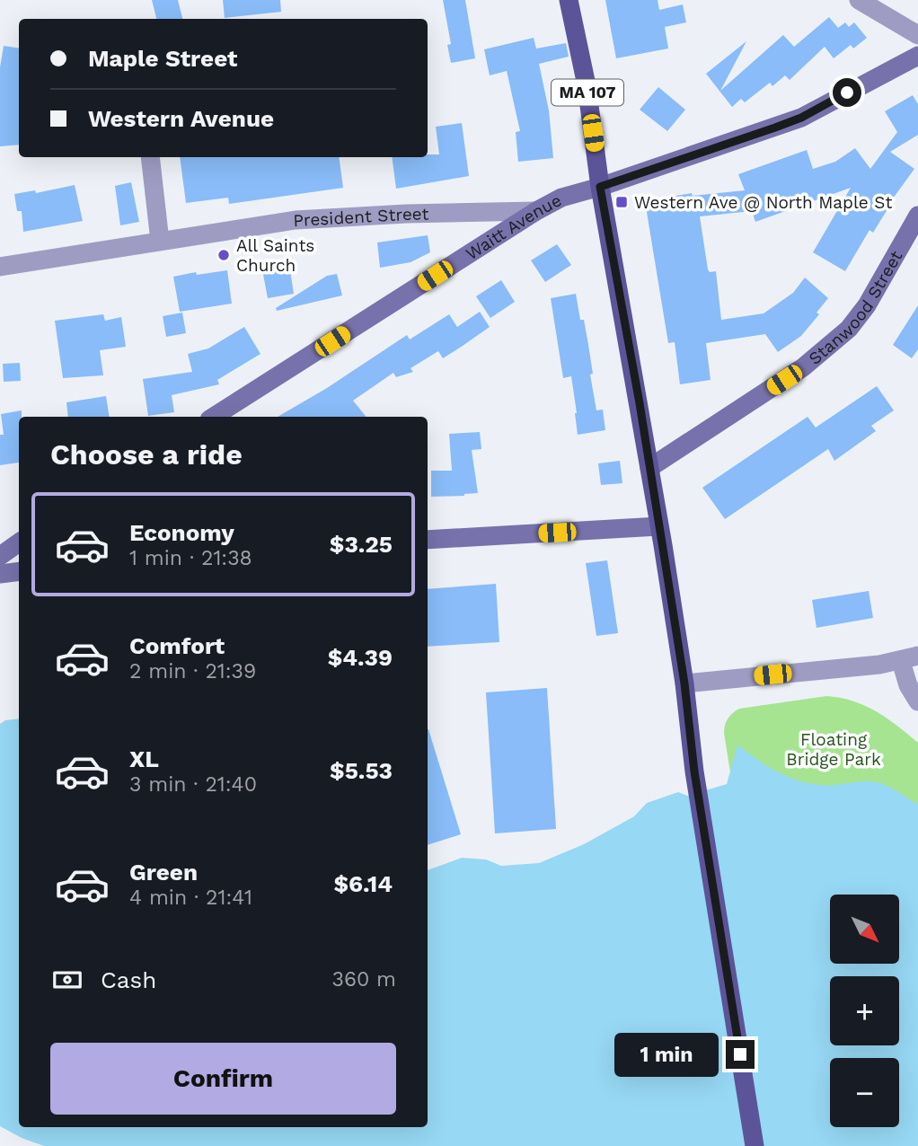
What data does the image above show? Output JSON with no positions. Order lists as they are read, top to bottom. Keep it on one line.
{"streets":{"main road":["MA 107","Waitt Avenue","Stanwood Street"],"street":["President Street"]},"crossings":[["MA 107","Waitt Avenue"],["MA 107","Stanwood Street"],["President Street","Waitt Avenue"]],"parks":["Floating Bridge Park"],"places":{"transit":["Western Ave @ North Maple St"],"other":["All Saints Church"]},"north":"bottom right","page":{"banner":["Maple Street","Western Avenue"],"heading":"Choose a ride","list":[{"name":"Economy","note":"1 min · 21:38","value":"$3.25"},{"name":"Comfort","note":"2 min · 21:39","value":"$4.39"},{"name":"XL","note":"3 min · 21:40","value":"$5.53"},{"name":"Green","note":"4 min · 21:41","value":"$6.14"}],"map_buttons":["+","−"],"pay":["Cash","360 m"],"buttons":"Confirm","bubble":"1 min"}}
